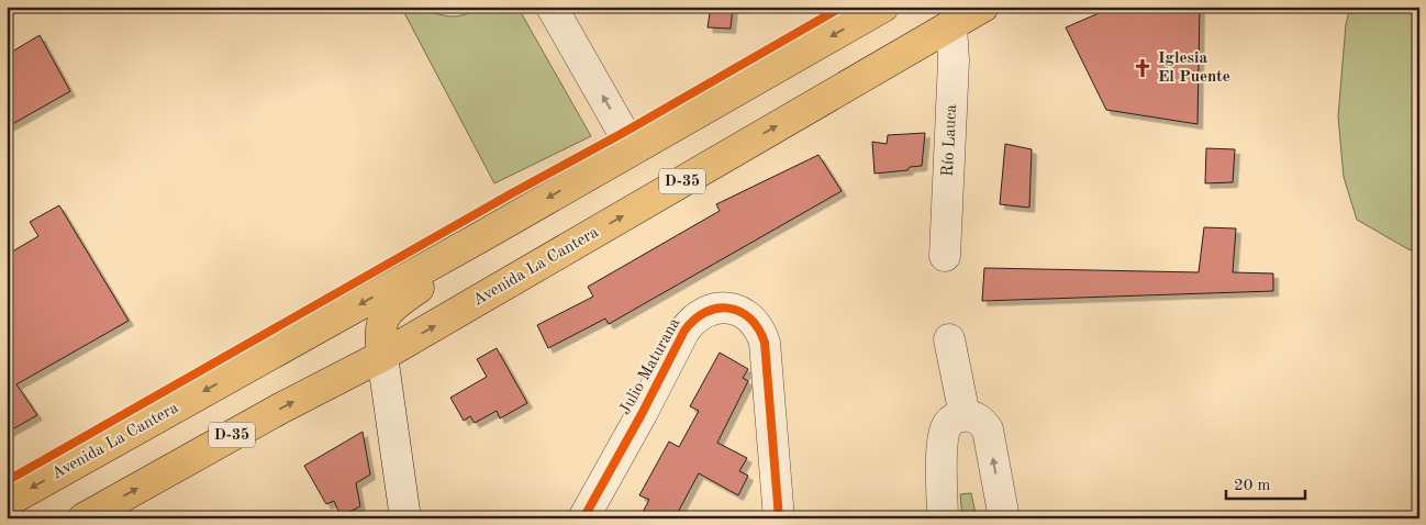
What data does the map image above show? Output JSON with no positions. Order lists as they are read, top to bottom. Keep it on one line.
{"streets":{"highway":["D-35","Avenida La Cantera"],"street":["Río Lauca","Julio Maturana"]},"crossings":[["Río Lauca","Avenida La Cantera"]],"places":{"church":["Iglesia El Puente"]},"scale_bar":"20 m"}
